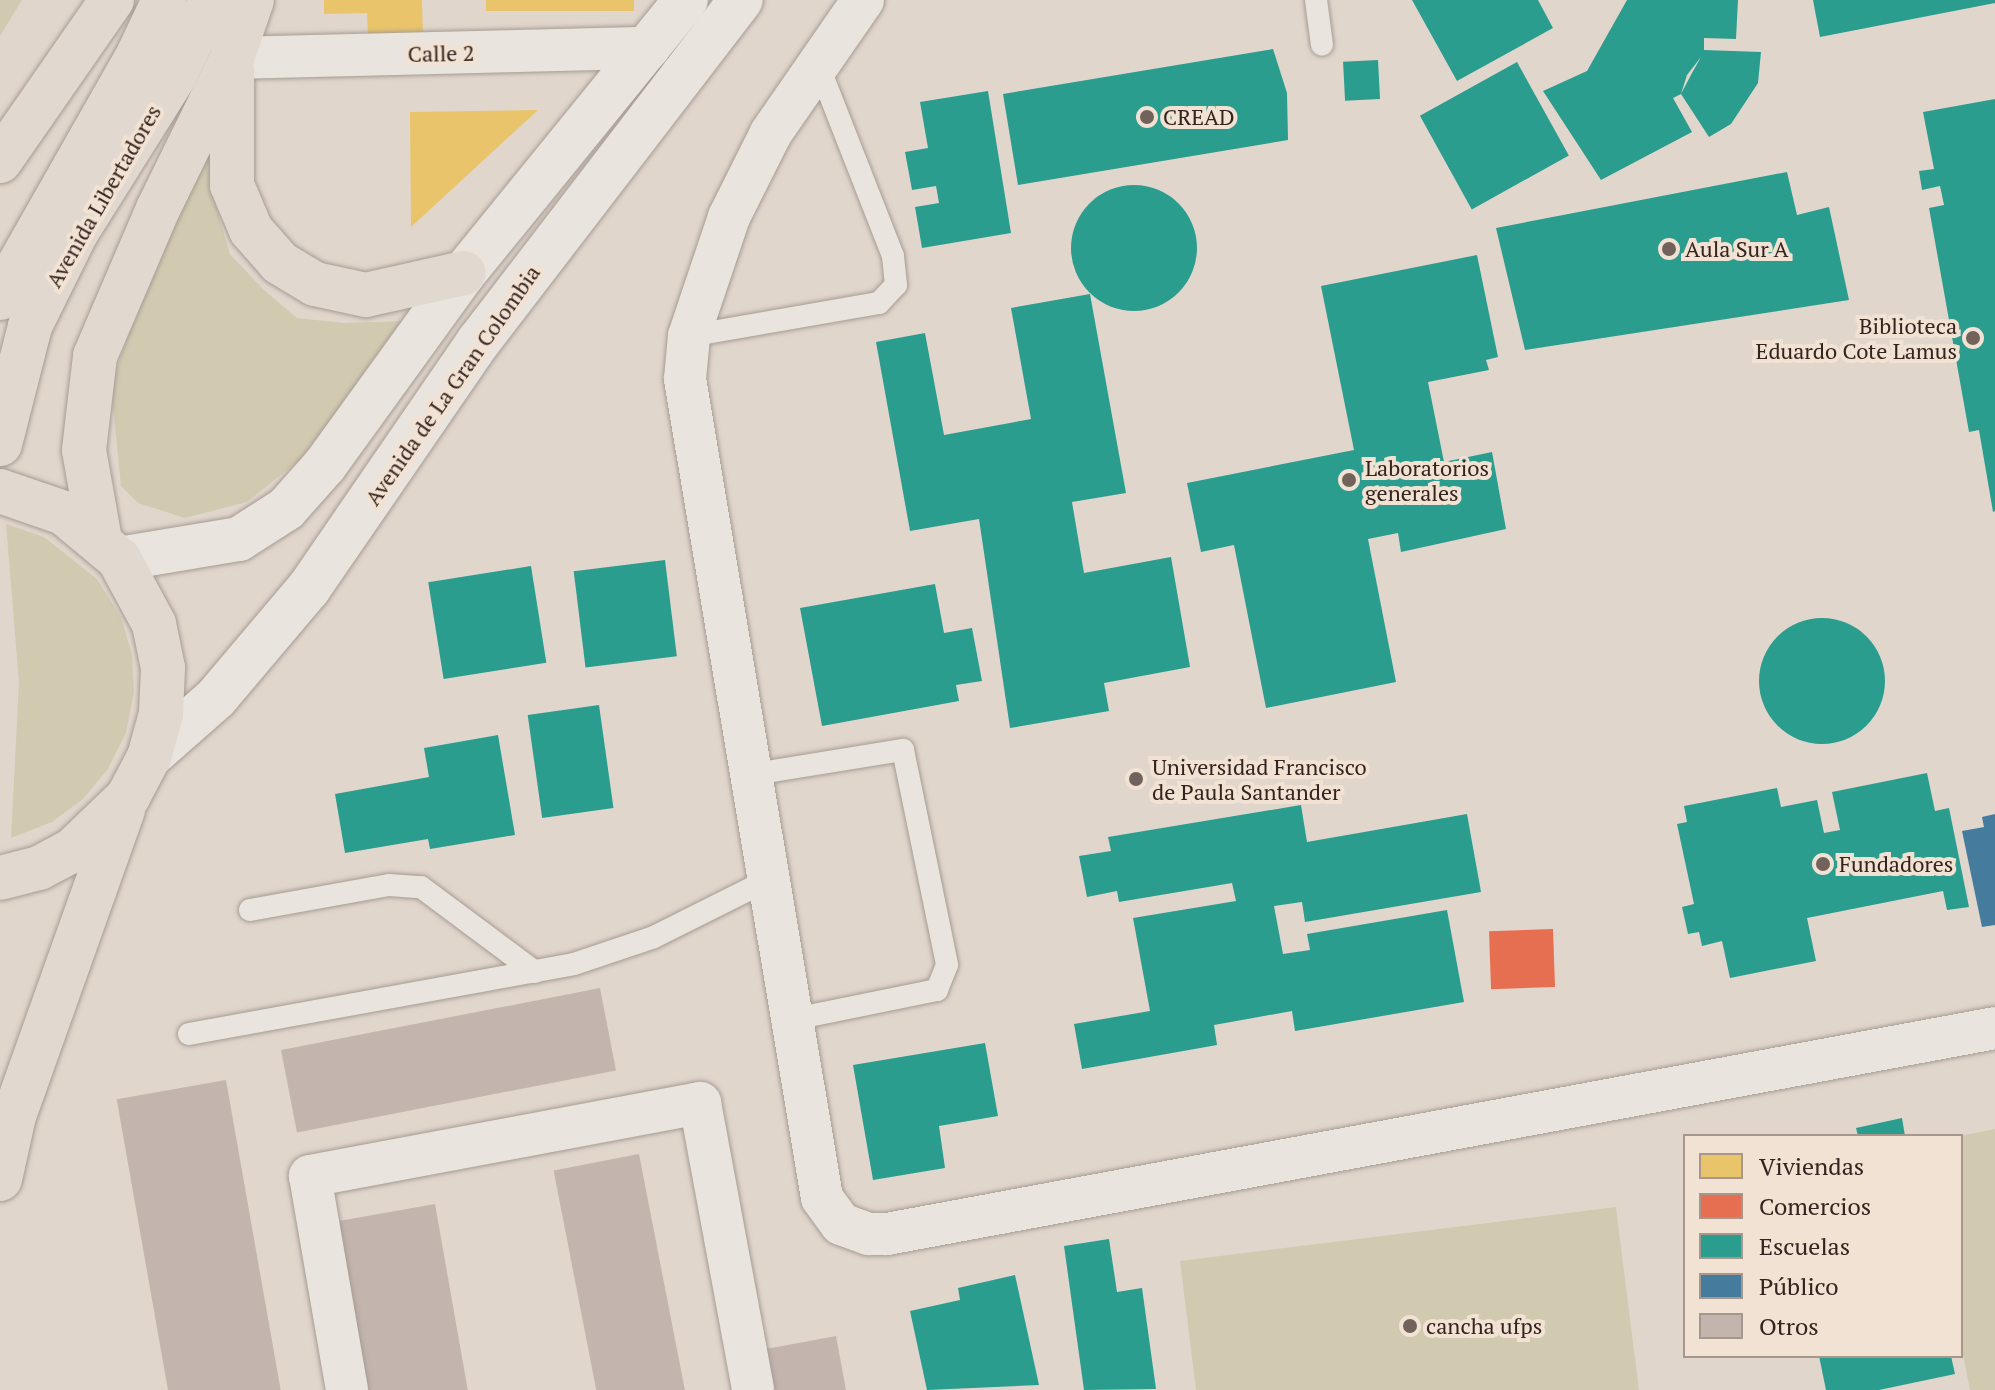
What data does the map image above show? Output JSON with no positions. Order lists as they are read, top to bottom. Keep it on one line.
{"streets":{"main road":["Avenida Libertadores"],"street":["Calle 2","Avenida de La Gran Colombia"]},"places":["CREAD","Aula Sur A","Biblioteca Eduardo Cote Lamus","Laboratorios generales","Universidad Francisco de Paula Santander","Fundadores","cancha ufps"],"legend":["Viviendas","Comercios","Escuelas","Público","Otros"]}
